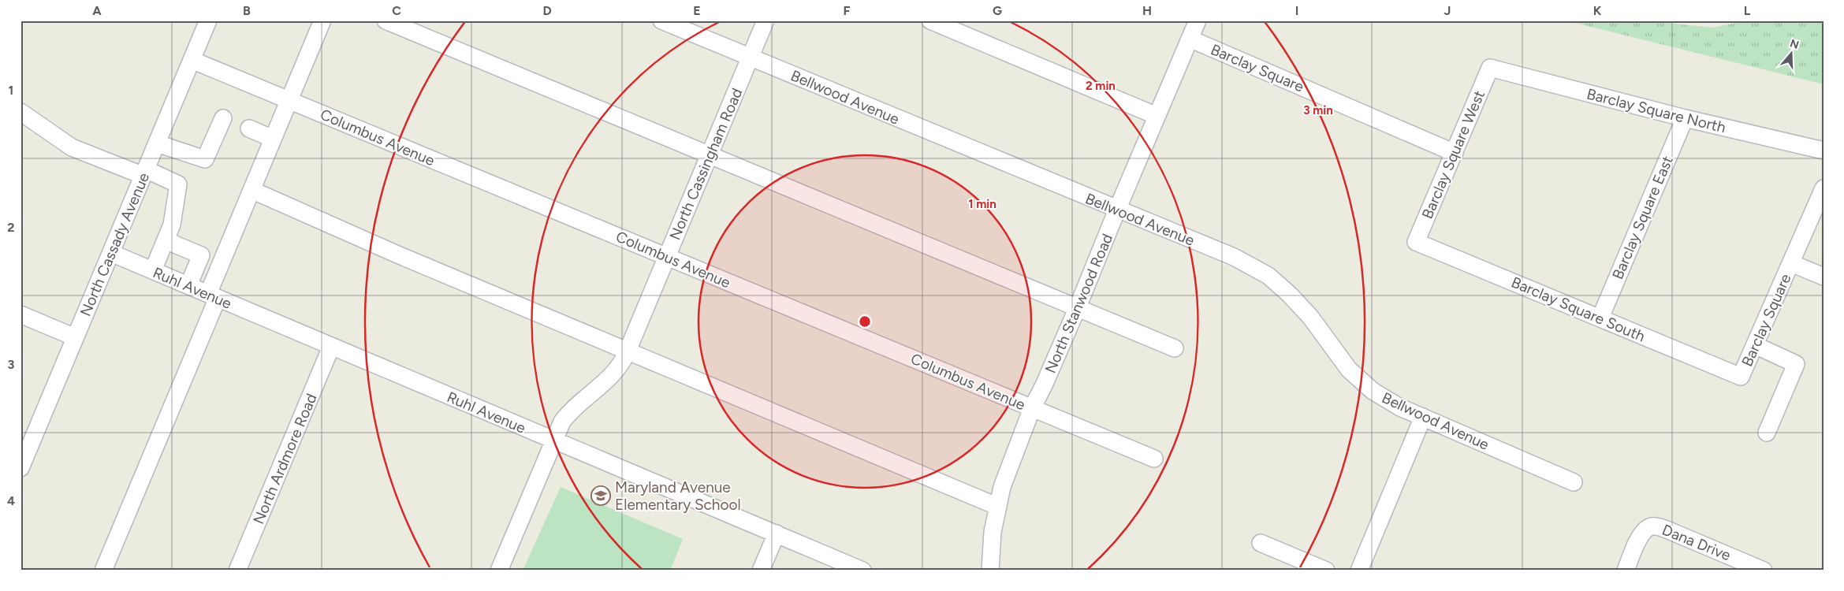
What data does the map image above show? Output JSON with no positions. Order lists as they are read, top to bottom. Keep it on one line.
{"streets":{"street":["Barclay Square","Bellwood Avenue","Barclay Square North","Columbus Avenue","Barclay Square West","North Cassingham Road","Barclay Square East","North Cassady Avenue","Ruhl Avenue","North Stanwood Road","Barclay Square South","North Ardmore Road","Dana Drive"]},"crossings":[["Barclay Square","Barclay Square West"],["Barclay Square","North Stanwood Road"],["Barclay Square","Barclay Square South"],["Bellwood Avenue","North Cassingham Road"],["Bellwood Avenue","North Stanwood Road"],["Barclay Square North","Barclay Square West"],["Barclay Square North","Barclay Square East"],["Columbus Avenue","North Cassingham Road"],["Columbus Avenue","North Cassady Avenue"],["Columbus Avenue","North Stanwood Road"],["Barclay Square West","Barclay Square South"],["North Cassingham Road","Ruhl Avenue"],["Barclay Square East","Barclay Square South"],["North Cassady Avenue","Ruhl Avenue"],["Ruhl Avenue","North Ardmore Road"]],"places":{"school or university":["Maryland Avenue Elementary School"]},"north":"top","grid":{"columns":["A","B","C","D","E","F","G","H","I","J","K","L"],"rows":["1","2","3","4"]},"rings":["2 min","3 min","1 min"]}
